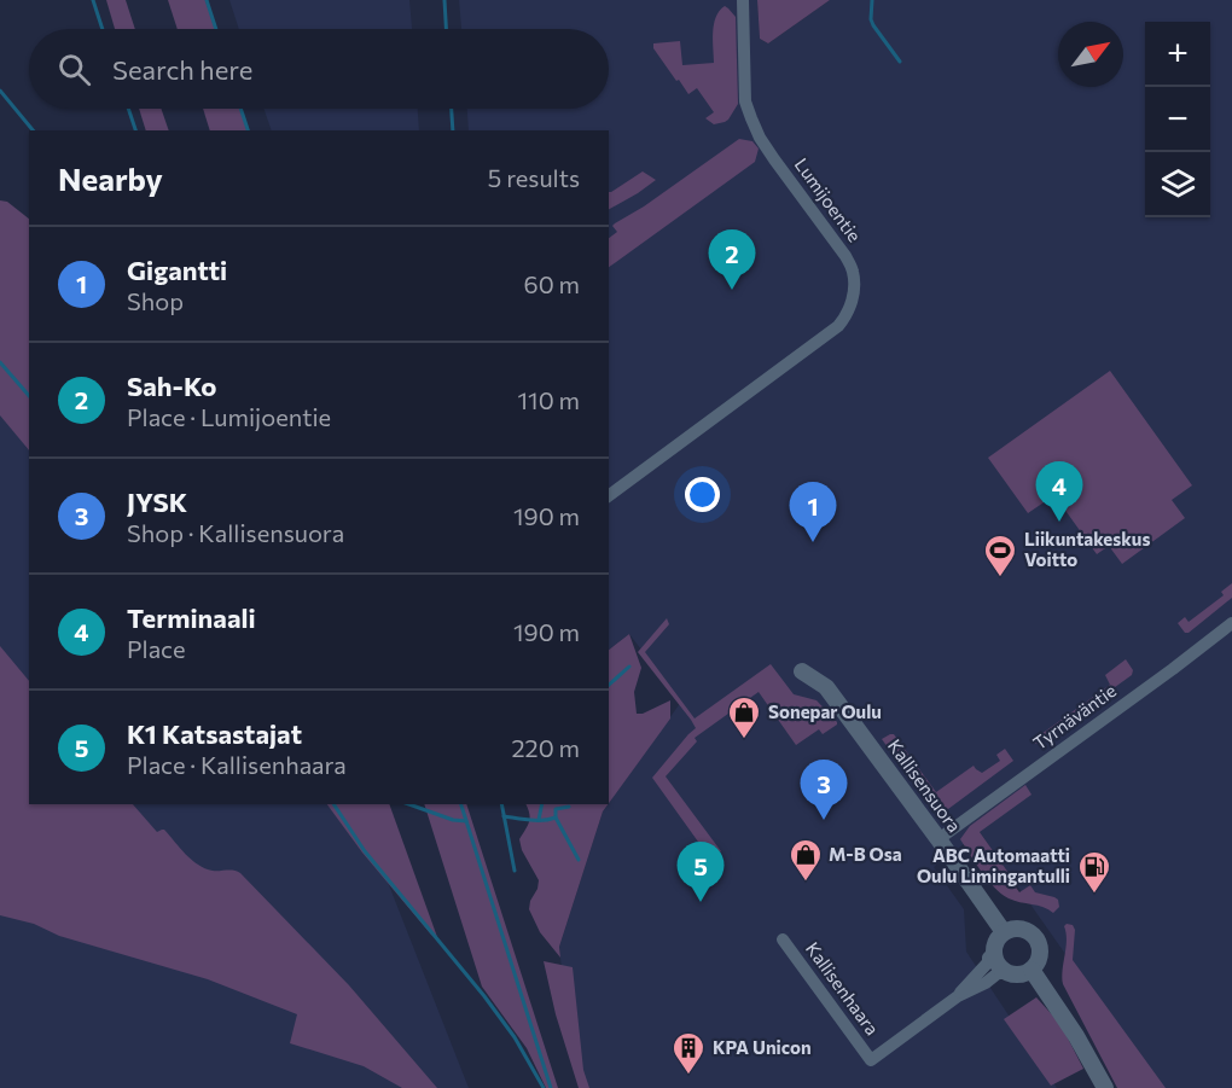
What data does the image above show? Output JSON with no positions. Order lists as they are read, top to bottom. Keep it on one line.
{"streets":{"street":["Lumijoentie","Tyrnäväntie","Kallisensuora","Kallisenhaara"]},"crossings":[["Tyrnäväntie","Kallisensuora"]],"places":{"sports":["Liikuntakeskus Voitto"],"shop":["Sonepar Oulu","M-B Osa"],"fuel station":["ABC Automaatti Oulu Limingantulli"],"building":["KPA Unicon"]},"north":"top right","page":{"map_buttons":["+","−"],"search":"Search here","heading":["Nearby","5 results"],"list":[{"mark":"1","name":"Gigantti","note":"Shop","value":"60 m"},{"mark":"2","name":"Sah-Ko","note":"Place · Lumijoentie","value":"110 m"},{"mark":"3","name":"JYSK","note":"Shop · Kallisensuora","value":"190 m"},{"mark":"4","name":"Terminaali","note":"Place","value":"190 m"},{"mark":"5","name":"K1 Katsastajat","note":"Place · Kallisenhaara","value":"220 m"}],"pins":["2","4","1","3","5"]}}
